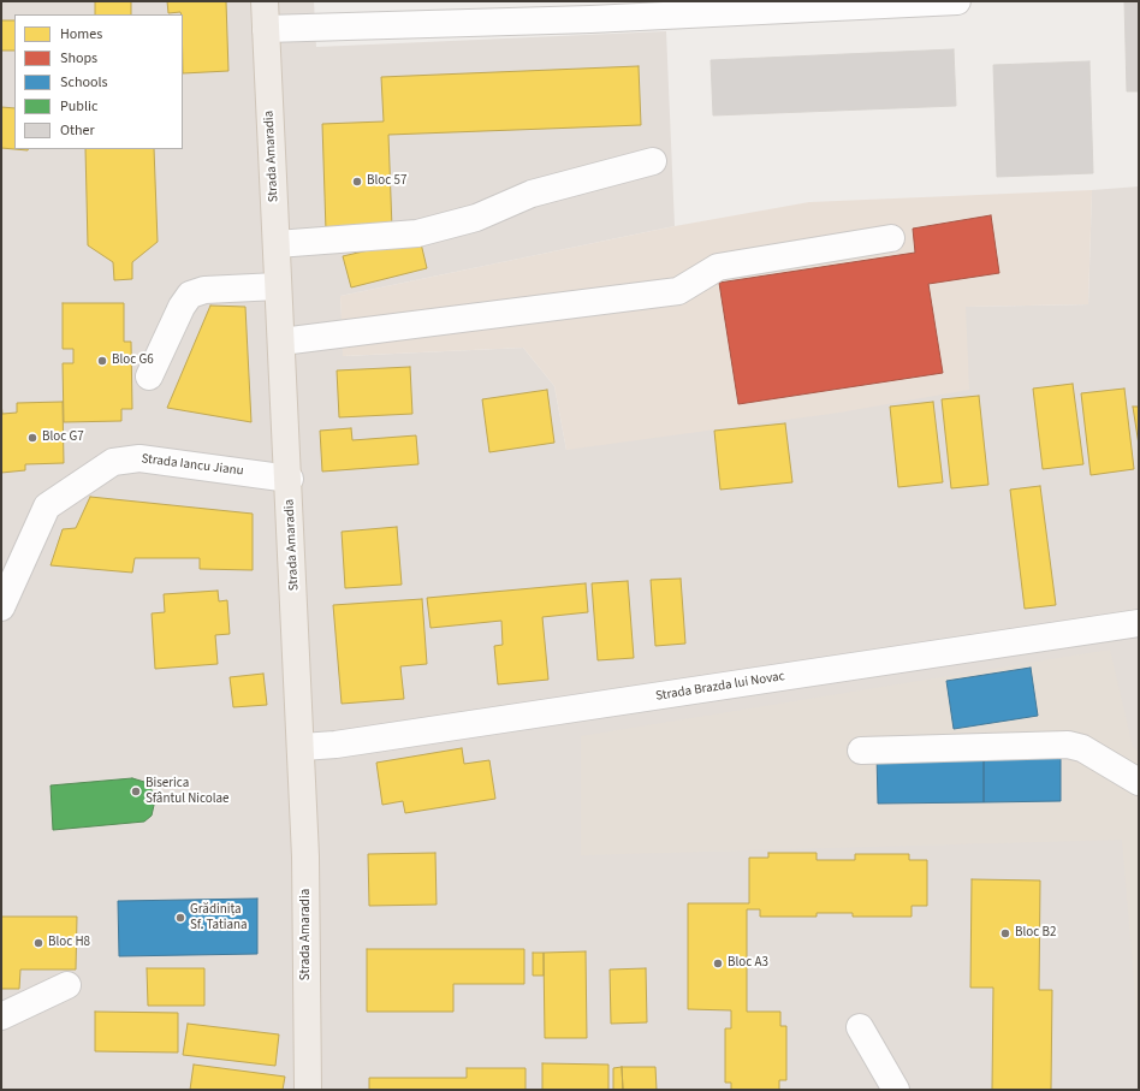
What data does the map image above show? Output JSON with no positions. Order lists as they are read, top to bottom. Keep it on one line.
{"streets":{"main road":["Strada Amaradia"],"street":["Strada Iancu Jianu","Strada Brazda lui Novac"]},"crossings":[["Strada Amaradia","Strada Iancu Jianu"],["Strada Amaradia","Strada Brazda lui Novac"]],"places":["Bloc 57","Bloc G6","Bloc G7","Biserica Sfântul Nicolae","Grădinița Sf. Tatiana","Bloc B2","Bloc H8","Bloc A3"],"legend":["Homes","Shops","Schools","Public","Other"]}
